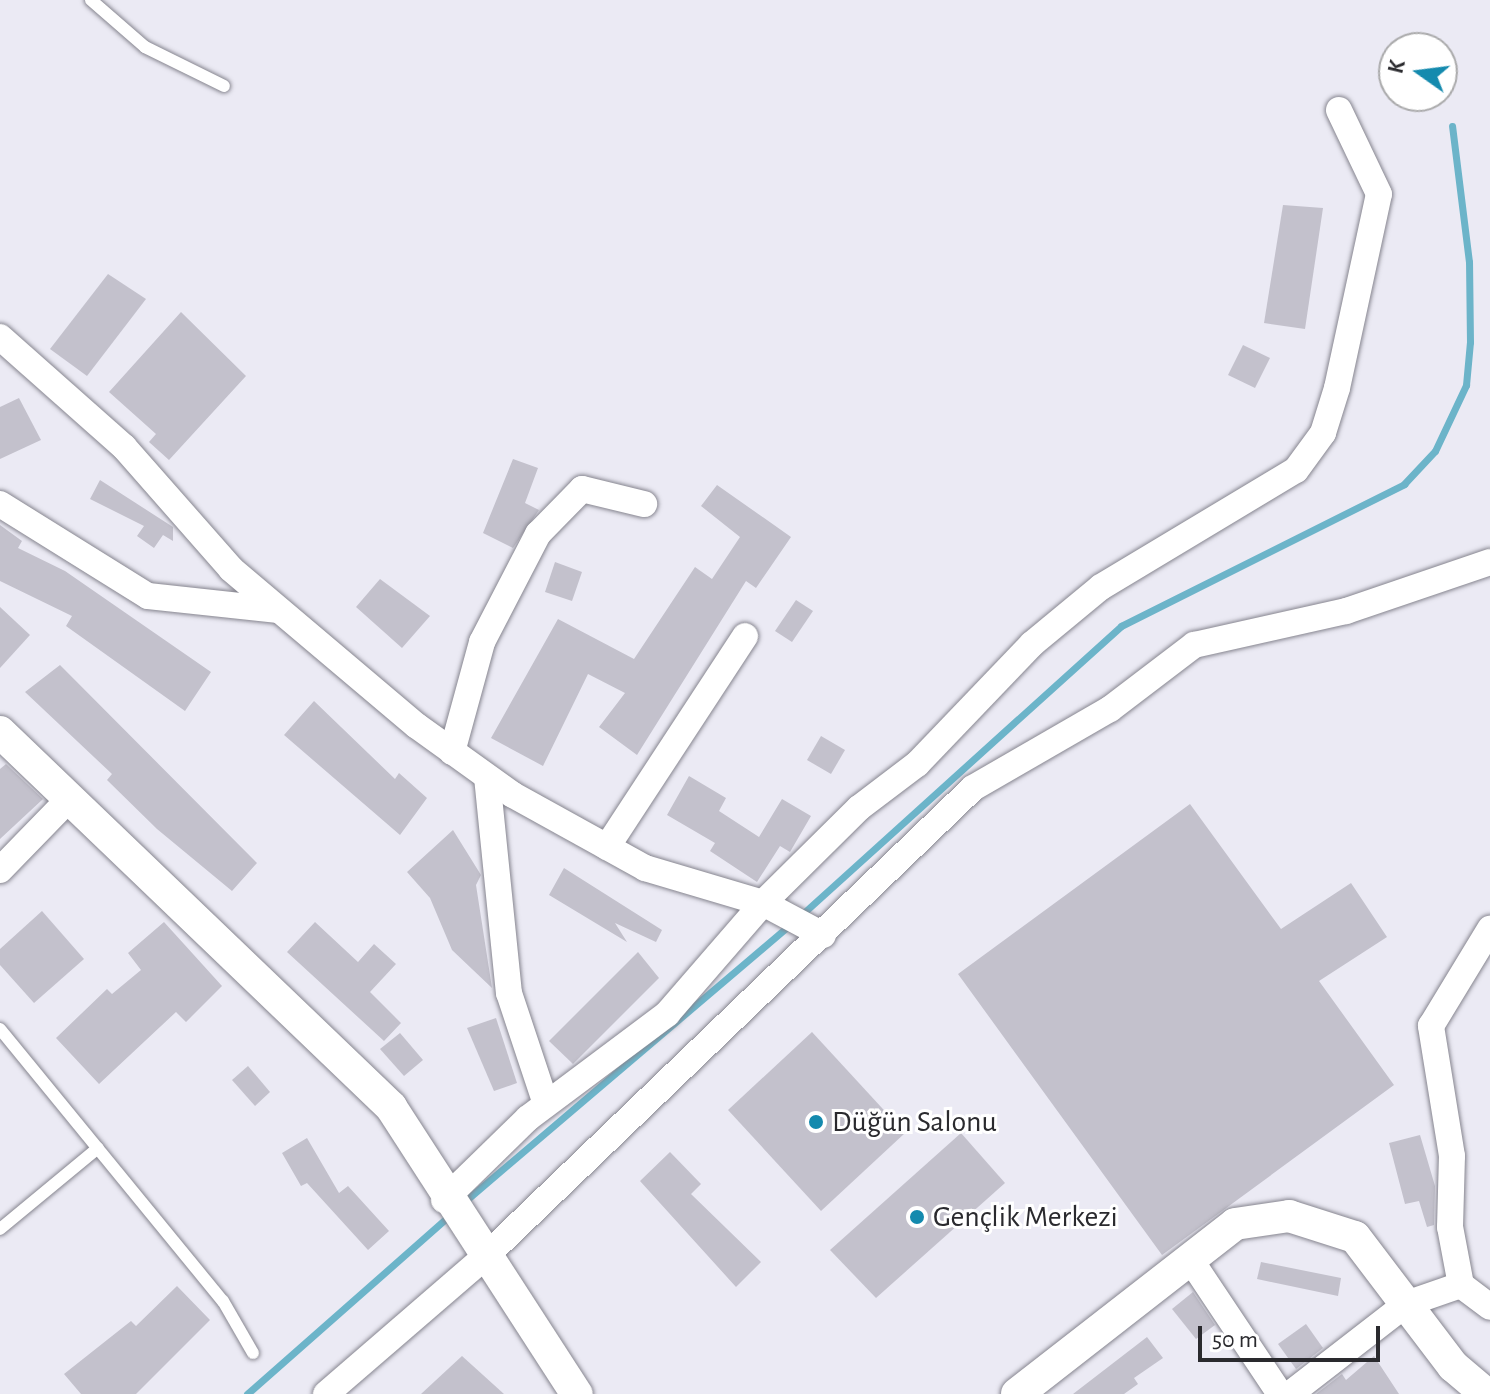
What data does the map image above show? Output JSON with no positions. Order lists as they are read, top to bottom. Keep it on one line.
{"places":["Düğün Salonu","Gençlik Merkezi"],"scale_bar":"50 m","north":"left"}
